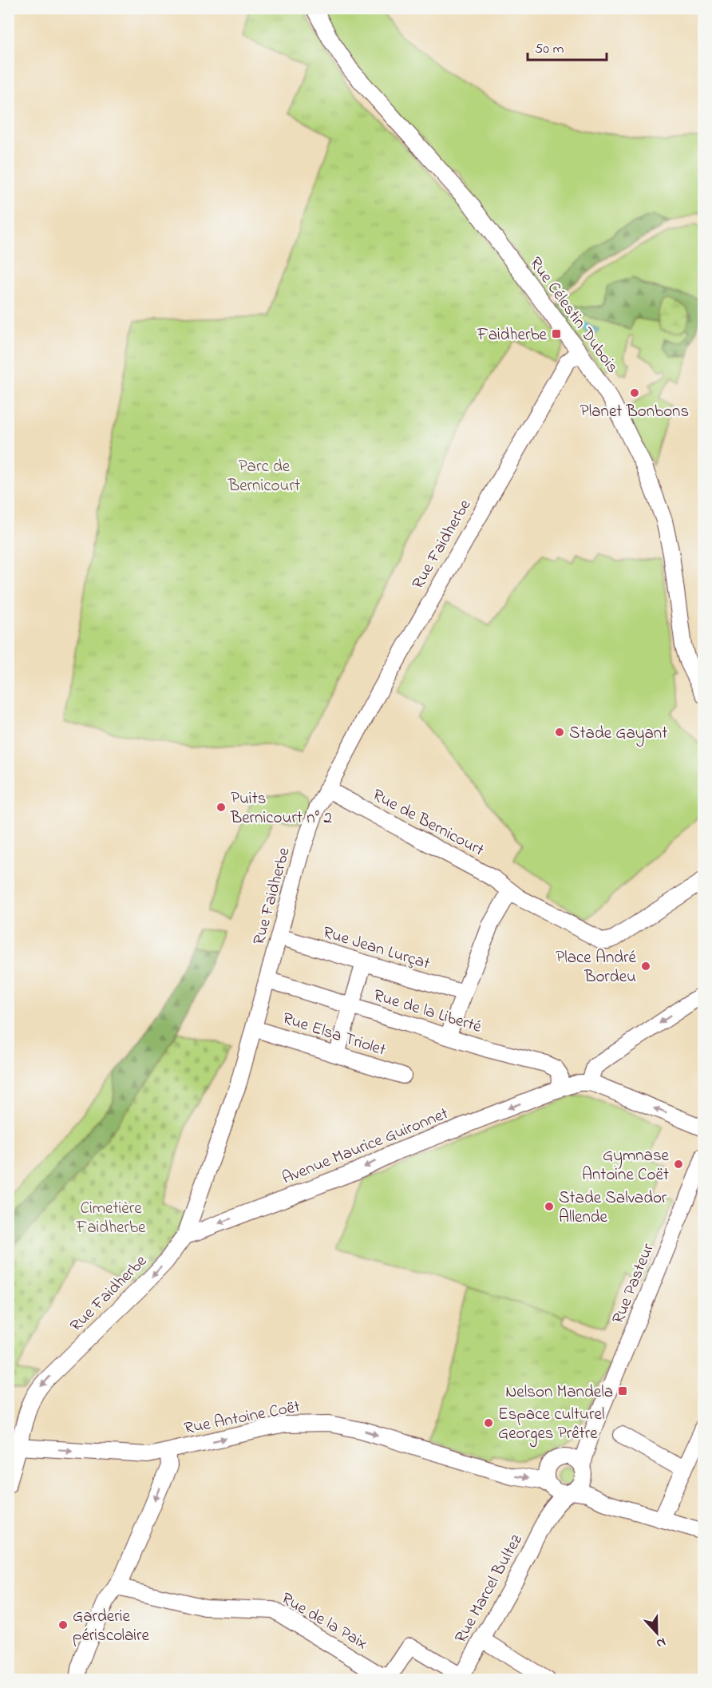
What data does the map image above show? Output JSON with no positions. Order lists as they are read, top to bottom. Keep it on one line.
{"streets":{"street":["Rue Célestin Dubois","Rue Faidherbe","Rue de Bernicourt","Rue Jean Lurçat","Rue de la Liberté","Rue Elsa Triolet","Avenue Maurice Guironnet","Rue Pasteur","Rue Antoine Coët","Rue Marcel Bultez","Rue de la Paix"]},"crossings":[["Rue Célestin Dubois","Rue Faidherbe"],["Rue Faidherbe","Rue de Bernicourt"],["Rue Faidherbe","Rue Jean Lurçat"],["Rue Faidherbe","Rue de la Liberté"],["Rue Faidherbe","Rue Elsa Triolet"],["Rue Faidherbe","Avenue Maurice Guironnet"],["Rue Faidherbe","Rue Antoine Coët"],["Rue de la Liberté","Avenue Maurice Guironnet"],["Rue Pasteur","Rue Antoine Coët"],["Rue Pasteur","Rue Marcel Bultez"],["Rue Antoine Coët","Rue Marcel Bultez"],["Rue Marcel Bultez","Rue de la Paix"]],"one_way":["Avenue Maurice Guironnet","Rue Antoine Coët"],"parks":["Parc de Bernicourt","Cimetière Faidherbe"],"places":{"transit":["Faidherbe","Nelson Mandela"],"other":["Planet Bonbons","Stade Gayant","Puits Bernicourt n° 2","Place André Bordeu","Gymnase Antoine Coët","Stade Salvador Allende","Espace culturel Georges Prêtre","Garderie périscolaire"]},"scale_bar":"50 m","north":"bottom"}
